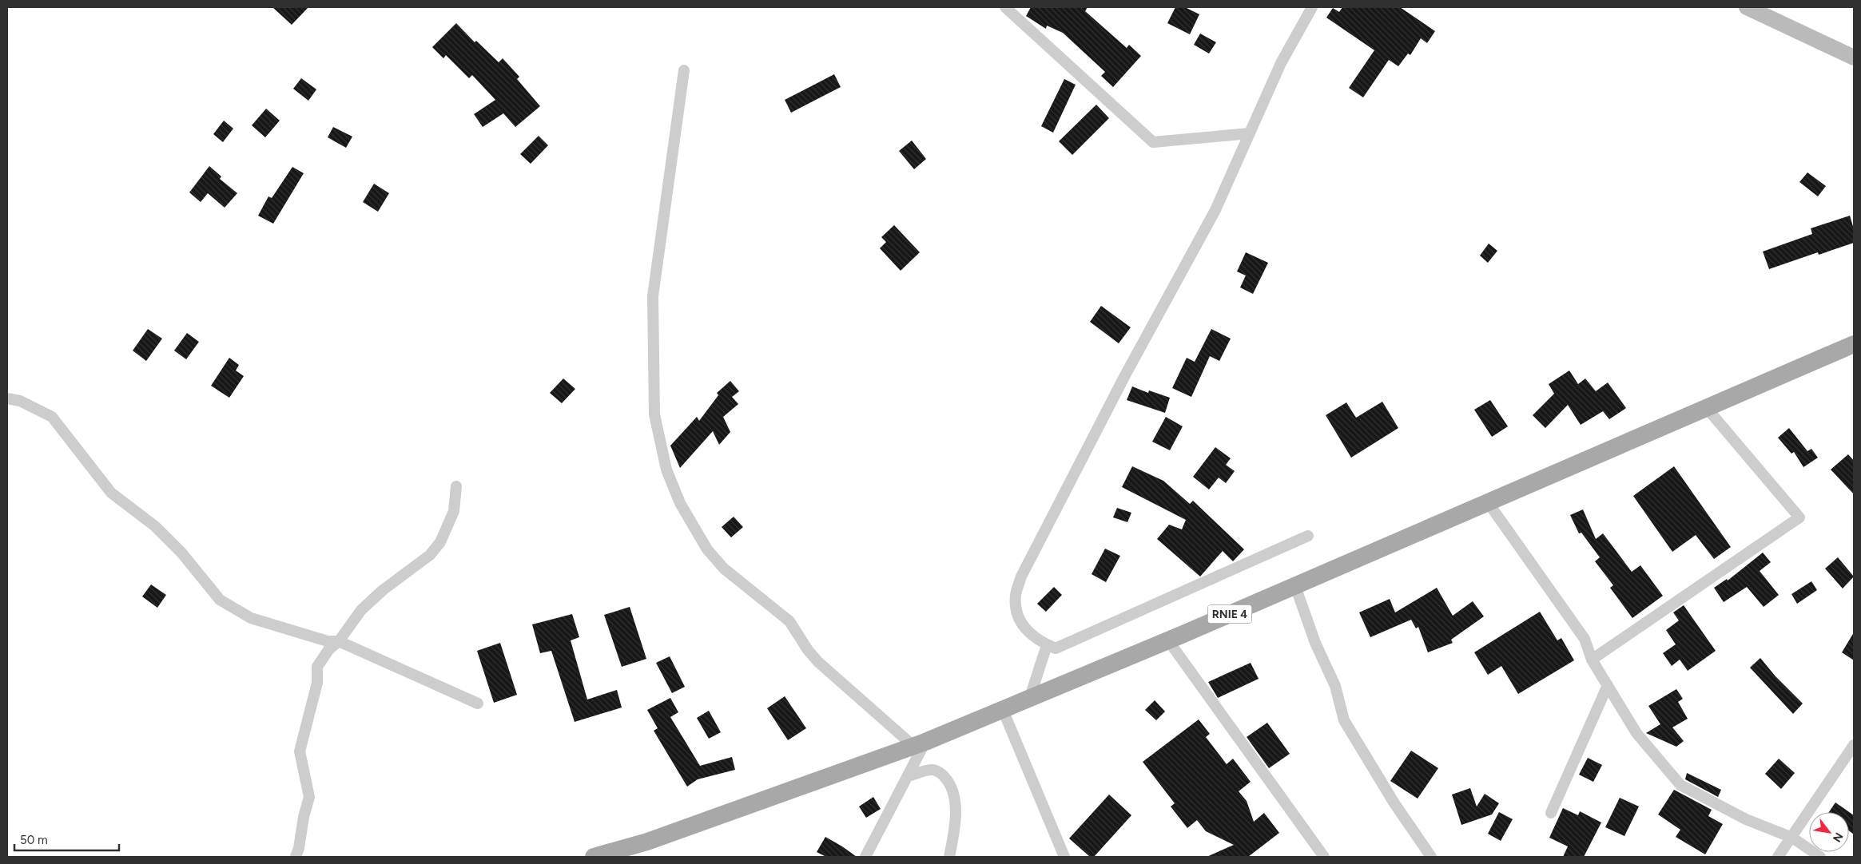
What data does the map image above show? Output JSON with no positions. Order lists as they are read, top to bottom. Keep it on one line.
{"streets":{"main road":["RNIE 4"]},"scale_bar":"50 m","north":"bottom right"}
